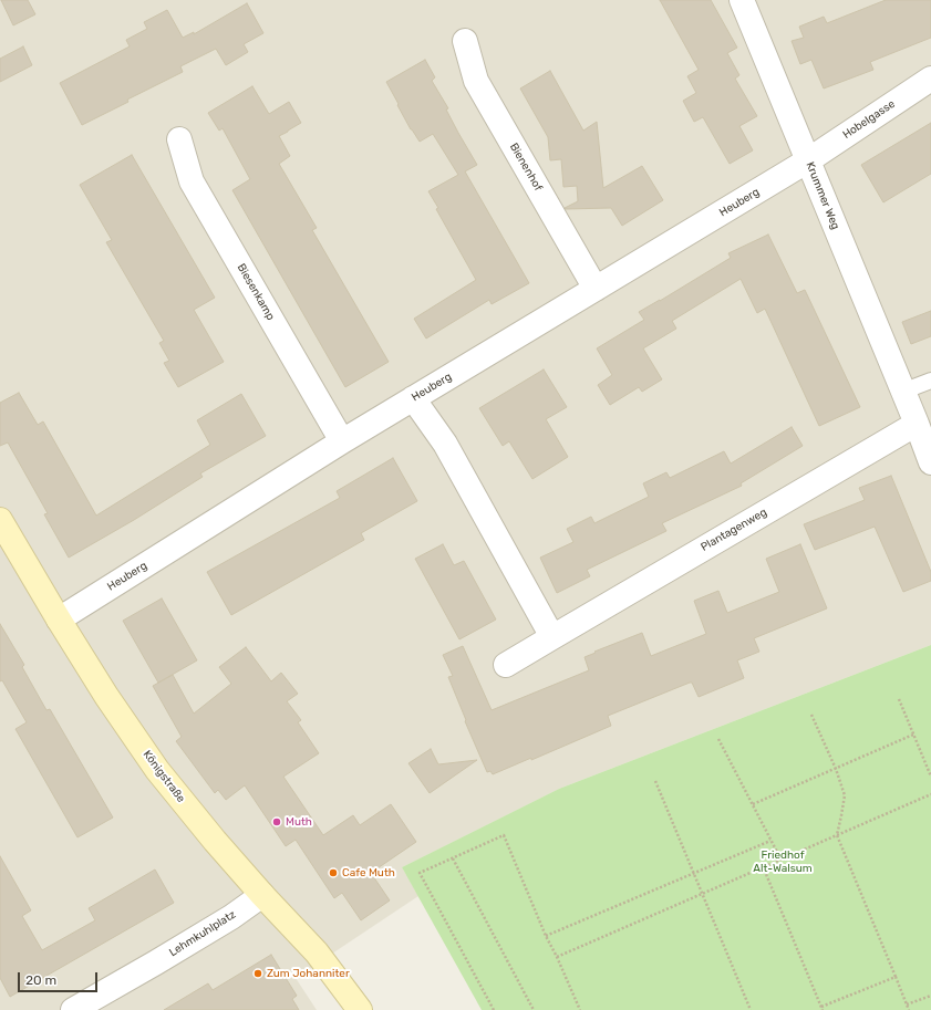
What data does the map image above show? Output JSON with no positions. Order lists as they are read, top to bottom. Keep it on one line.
{"streets":{"street":["Hobelgasse","Bienenhof","Krummer Weg","Heuberg","Biesenkamp","Plantagenweg","Königstraße","Lehmkuhlplatz"]},"crossings":[["Hobelgasse","Krummer Weg"],["Hobelgasse","Heuberg"],["Bienenhof","Heuberg"],["Krummer Weg","Heuberg"],["Krummer Weg","Plantagenweg"],["Heuberg","Biesenkamp"],["Heuberg","Königstraße"],["Königstraße","Lehmkuhlplatz"]],"parks":["Friedhof Alt-Walsum"],"places":["Muth","Cafe Muth","Zum Johanniter"],"scale_bar":"20 m"}
